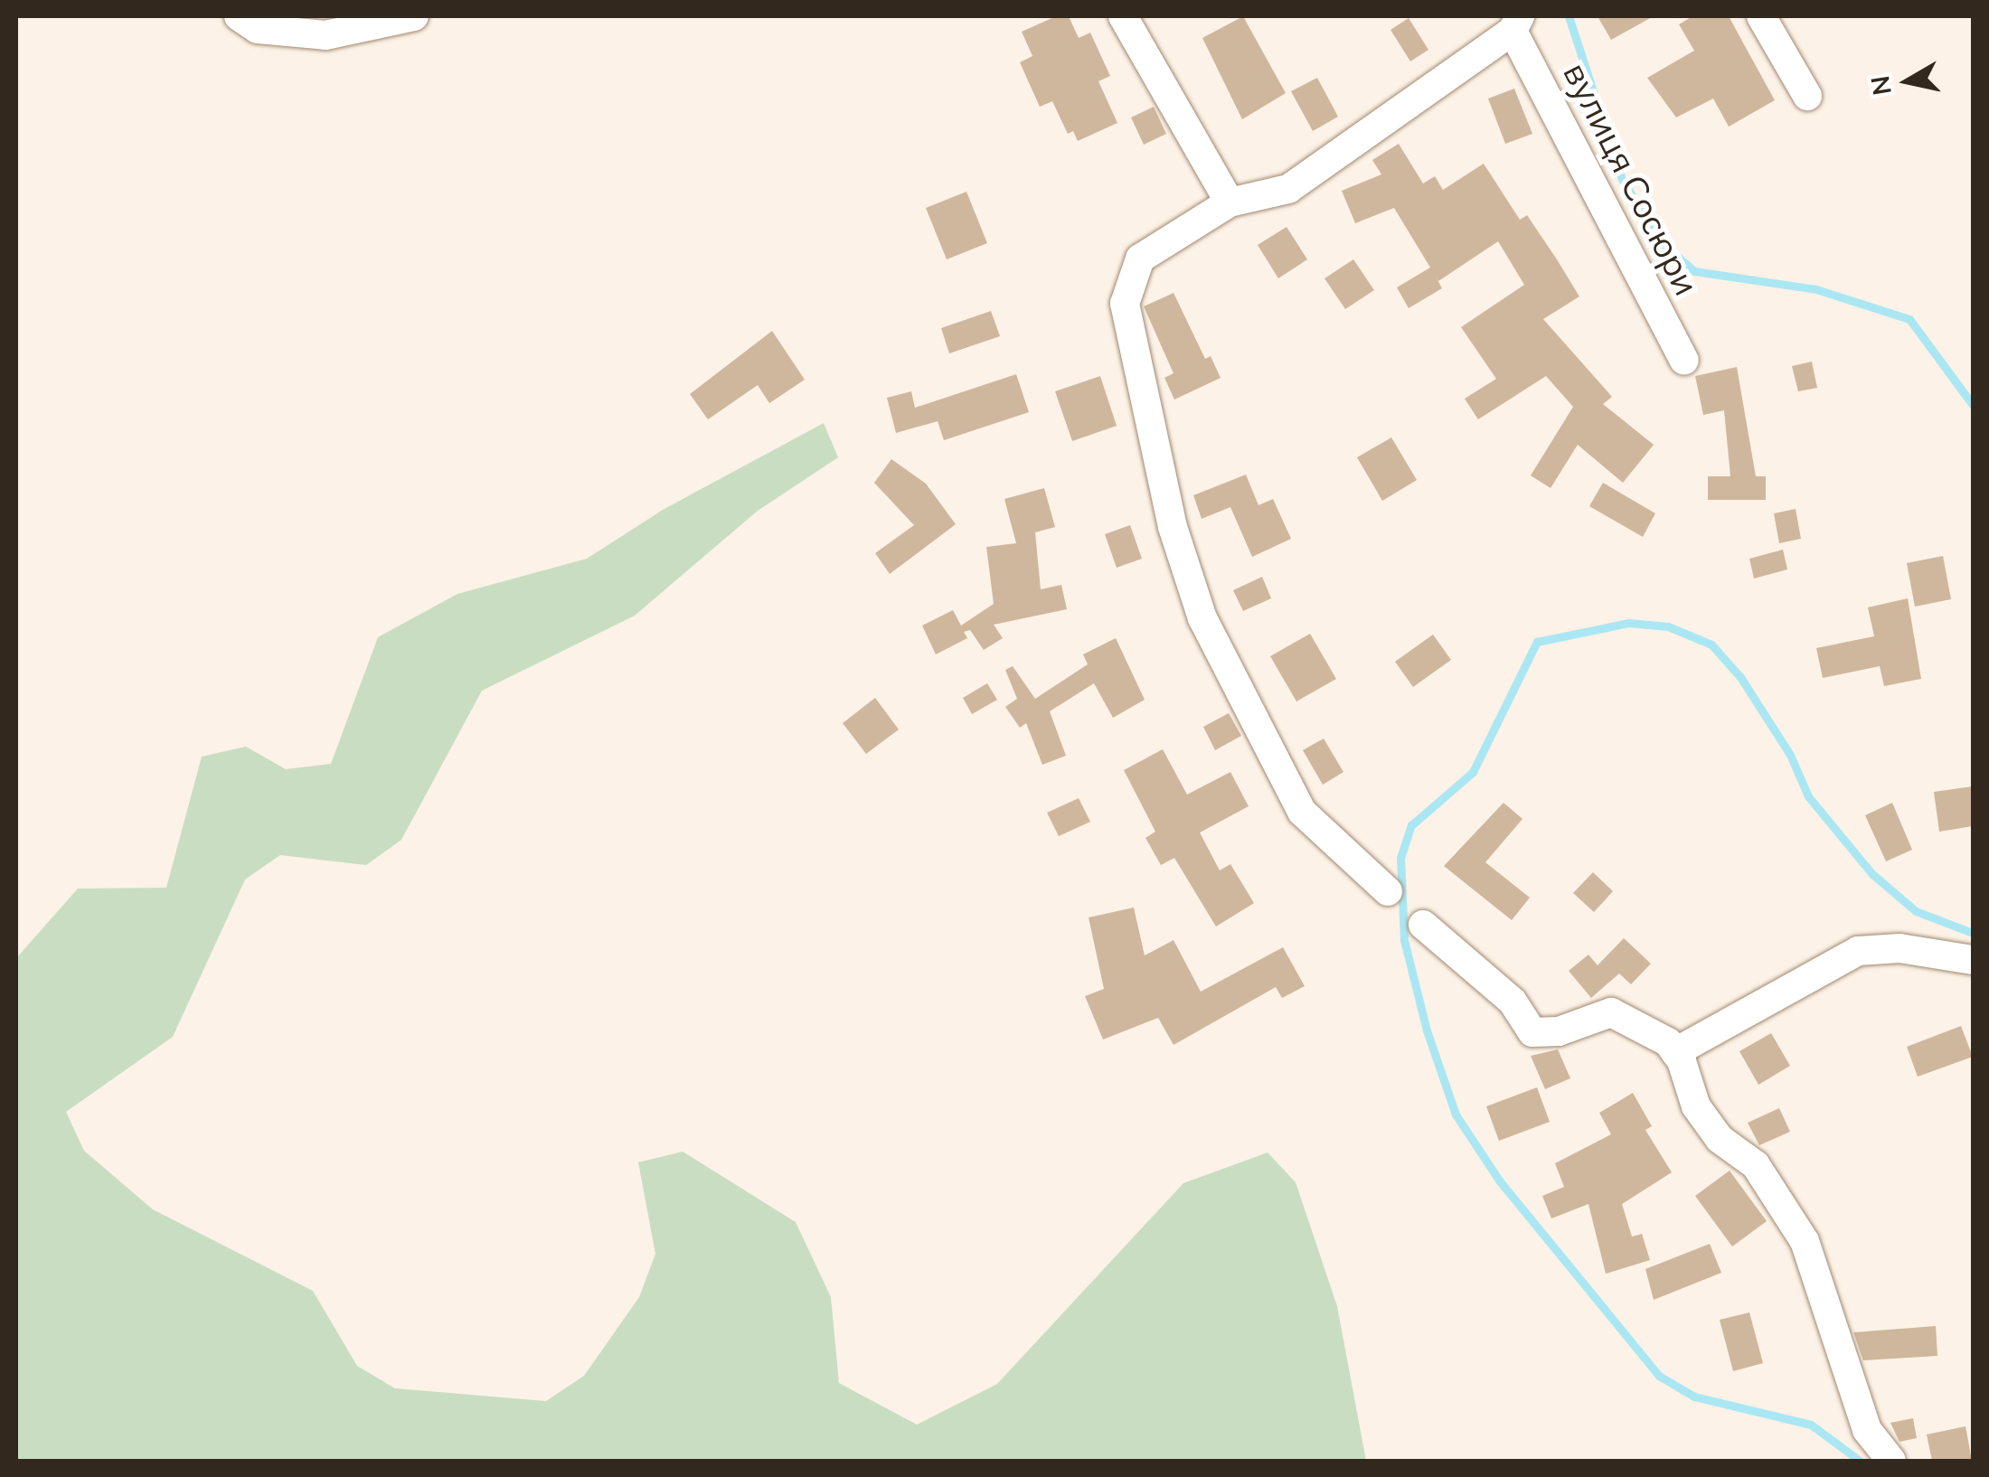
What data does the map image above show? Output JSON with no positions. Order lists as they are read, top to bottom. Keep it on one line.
{"streets":{"street":["вулиця Сосюри"]},"north":"left"}
